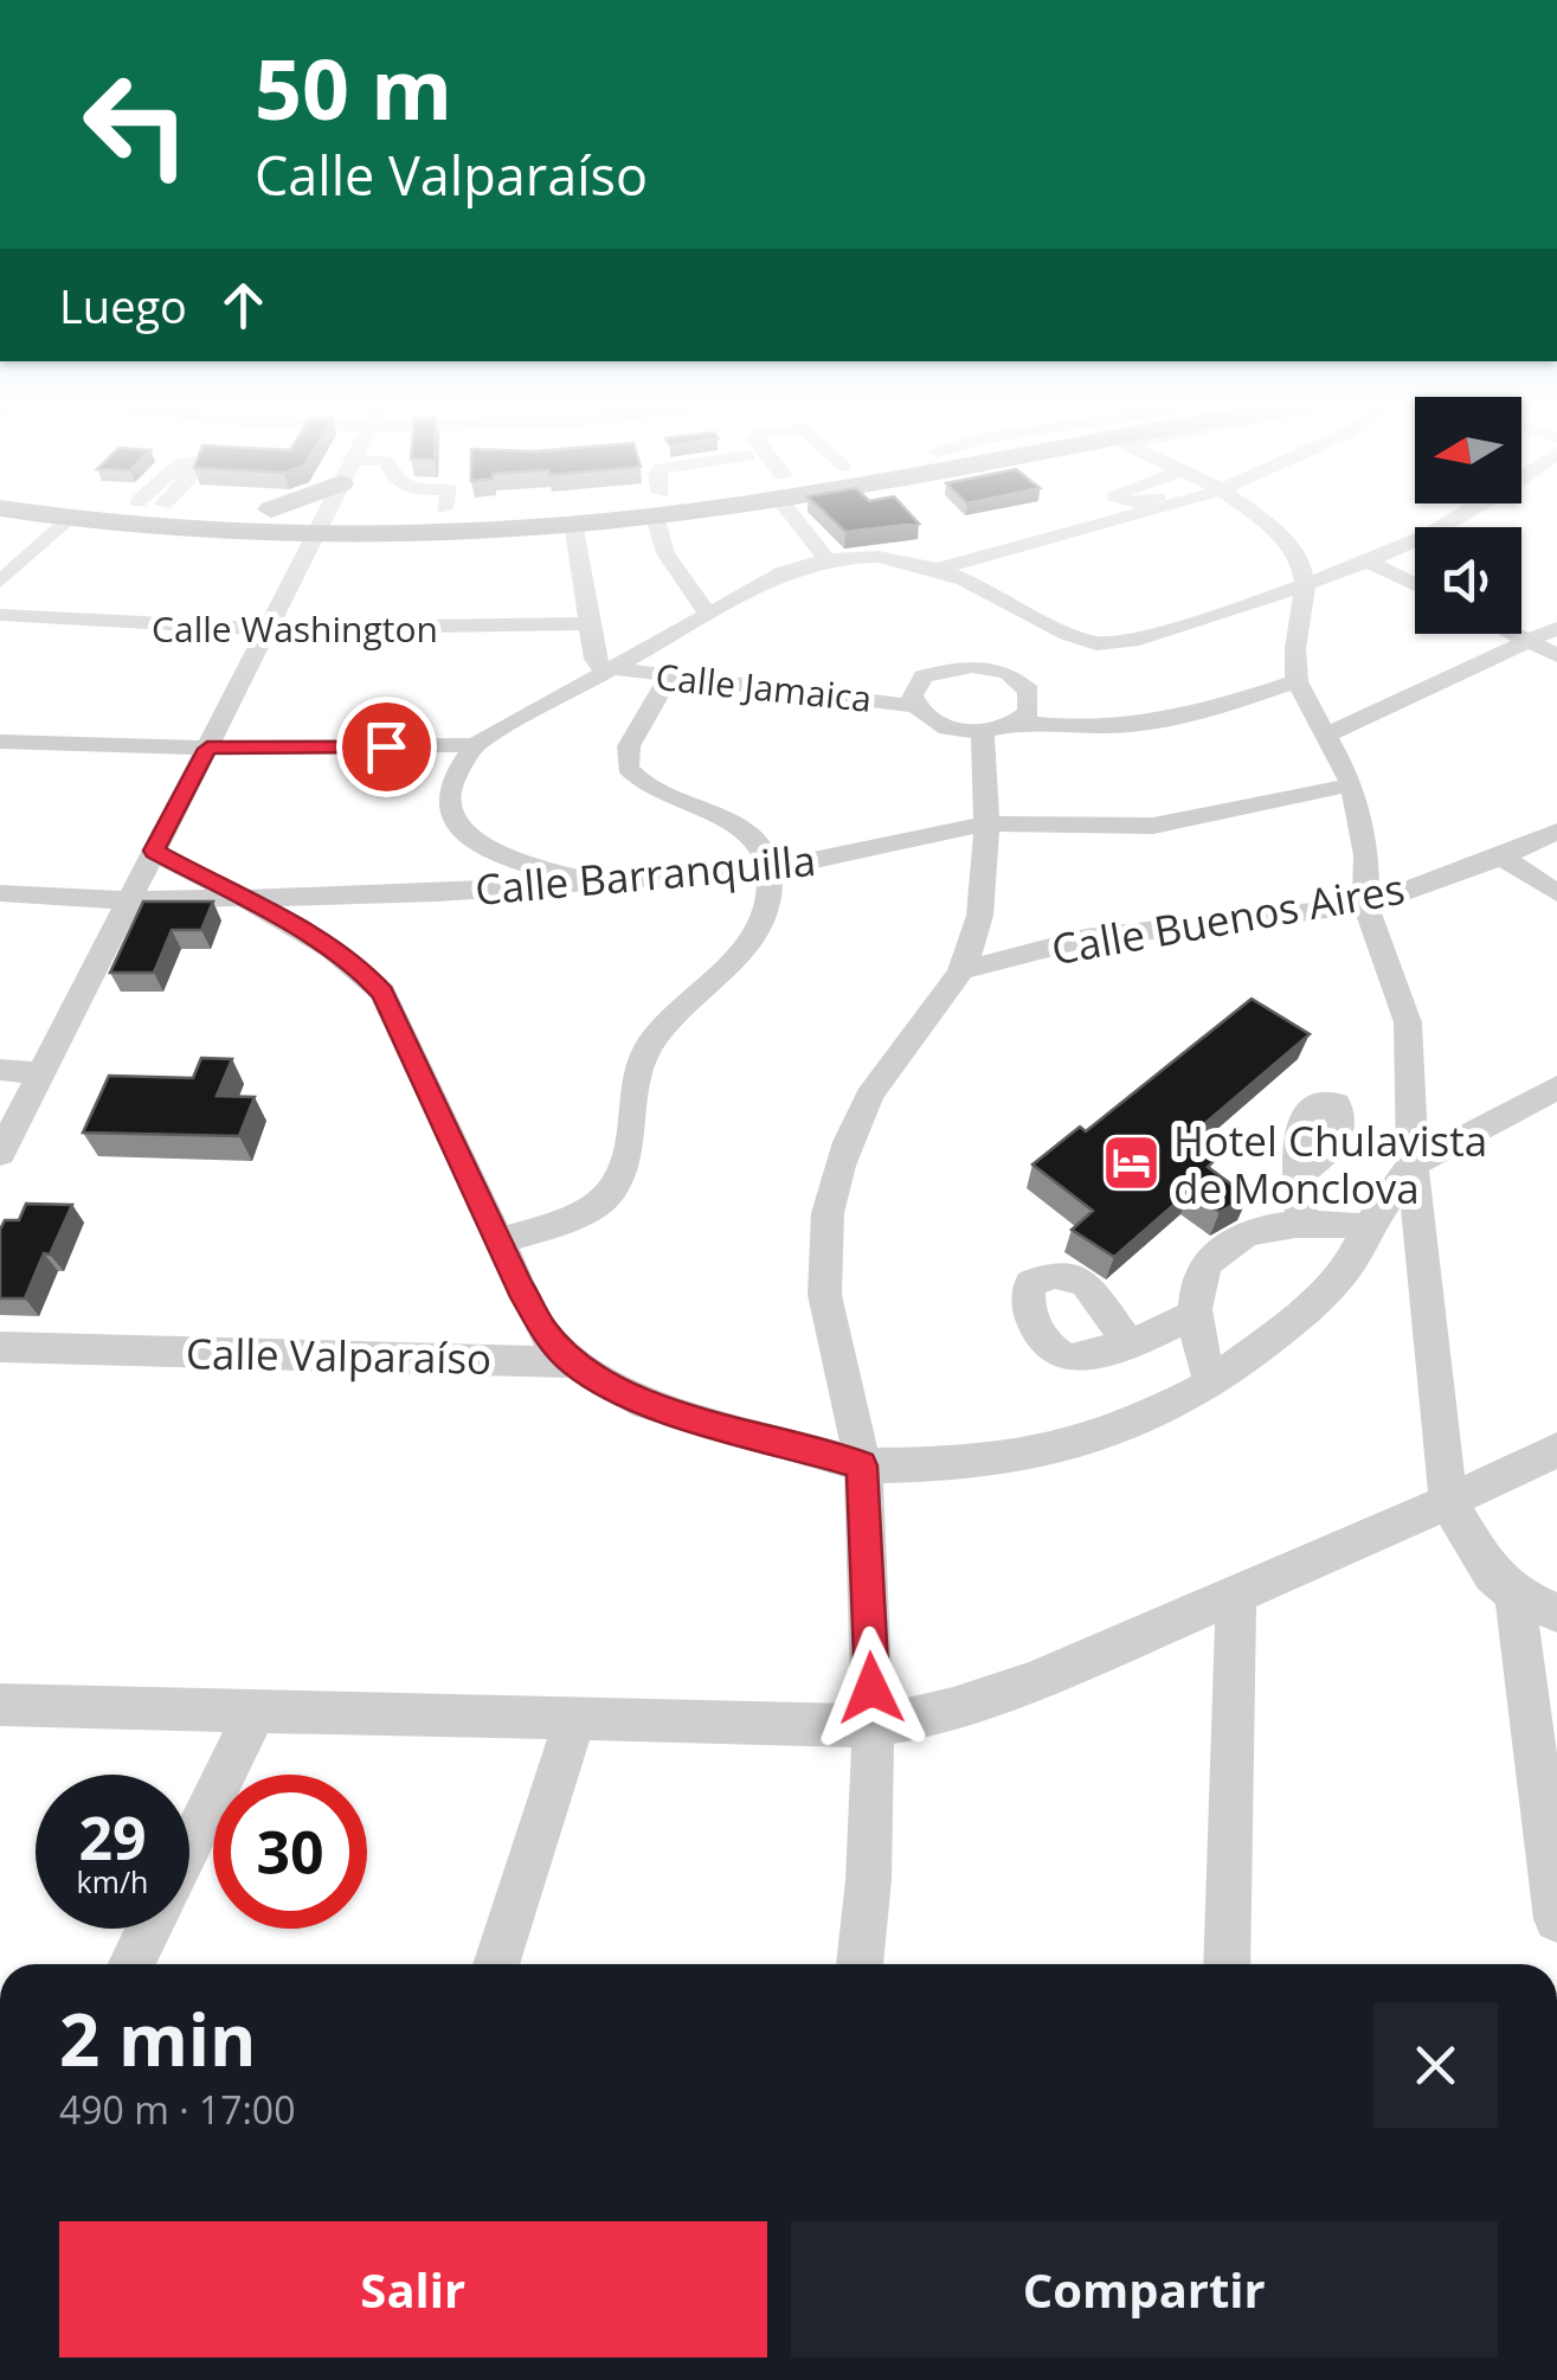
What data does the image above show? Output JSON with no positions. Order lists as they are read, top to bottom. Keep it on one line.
{"streets":{"street":["Calle Washington","Calle Jamaica","Calle Barranquilla","Calle Buenos Aires","Calle Valparaíso"]},"places":{"hotel":["Hotel Chulavista de Monclova"]},"north":"left","page":{"turn":["50 m","Calle Valparaíso"],"then":"Luego","speed":"29 km/h","limit":"30","heading":["2 min","490 m · 17:00"],"buttons":["Salir","Compartir"]}}
